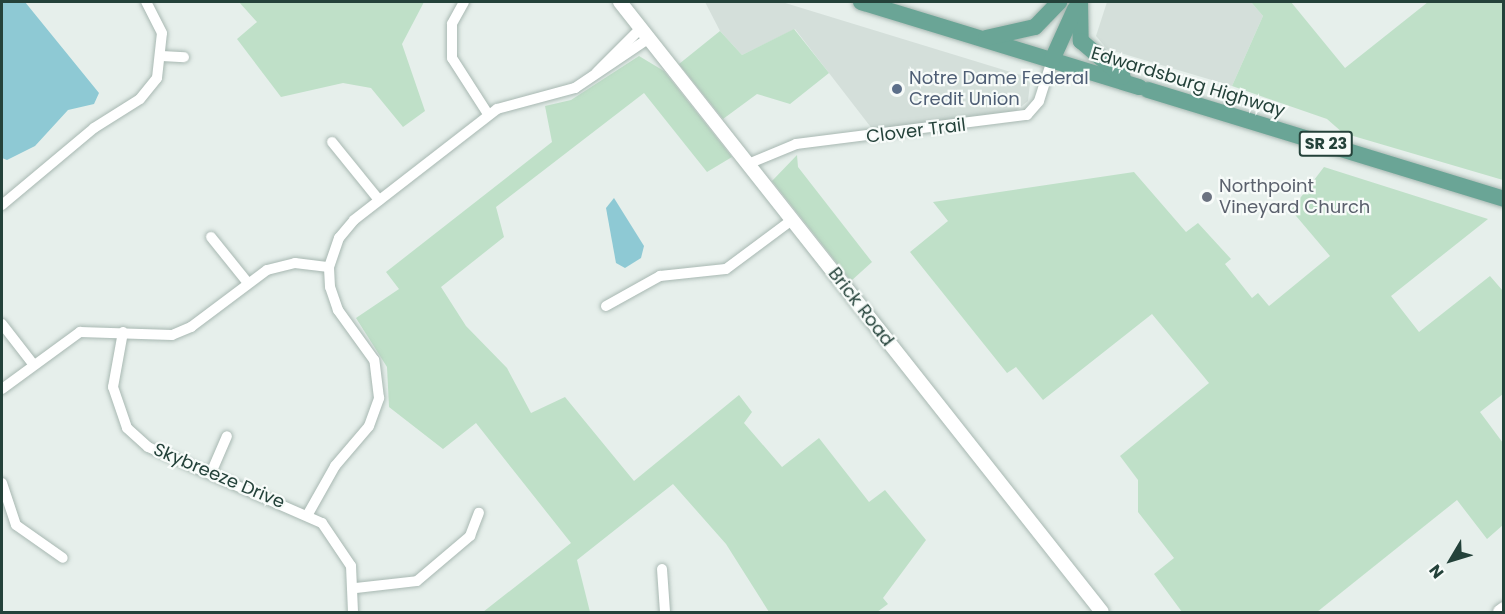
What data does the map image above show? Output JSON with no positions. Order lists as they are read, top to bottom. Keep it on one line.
{"streets":{"main road":["Edwardsburg Highway","SR 23"],"street":["Clover Trail","Brick Road","Skybreeze Drive"]},"crossings":[["Edwardsburg Highway","Clover Trail"],["Clover Trail","Brick Road"]],"places":["Notre Dame Federal Credit Union","Northpoint Vineyard Church"],"north":"bottom left"}
